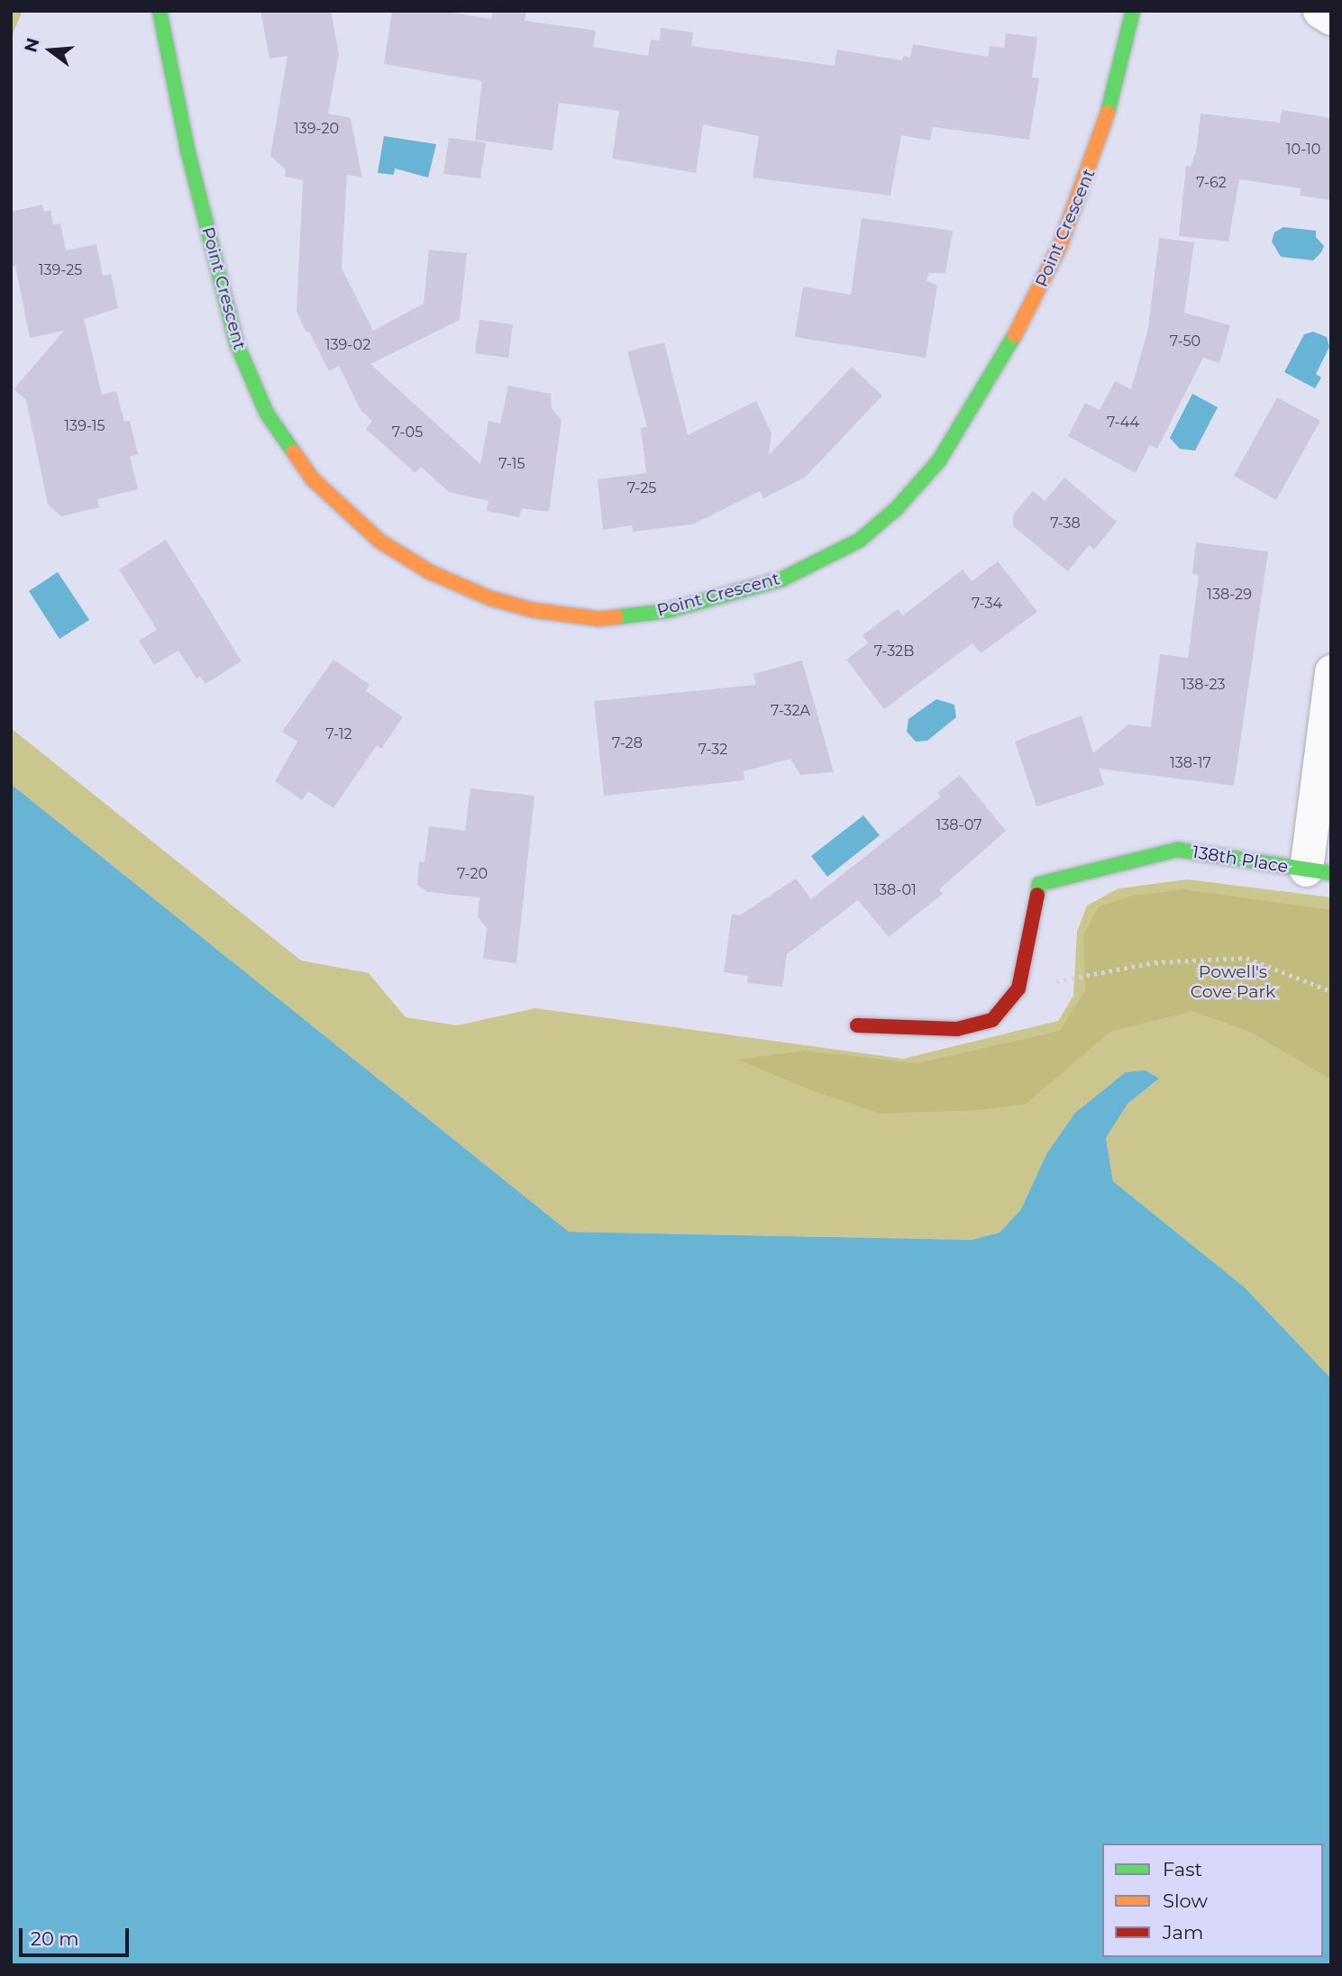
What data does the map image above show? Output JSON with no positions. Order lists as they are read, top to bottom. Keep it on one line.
{"streets":{"street":["Point Crescent","138th Place"]},"parks":["Powell's Cove Park"],"house_numbers":["139-20","10-10","7-62","139-25","7-50","139-02","7-44","139-15","7-05","7-15","7-25","7-38","138-29","7-34","7-32B","138-23","7-32A","7-12","7-28","7-32","138-17","138-07","7-20","138-01"],"legend":["Fast","Slow","Jam"],"scale_bar":"20 m","north":"left"}
